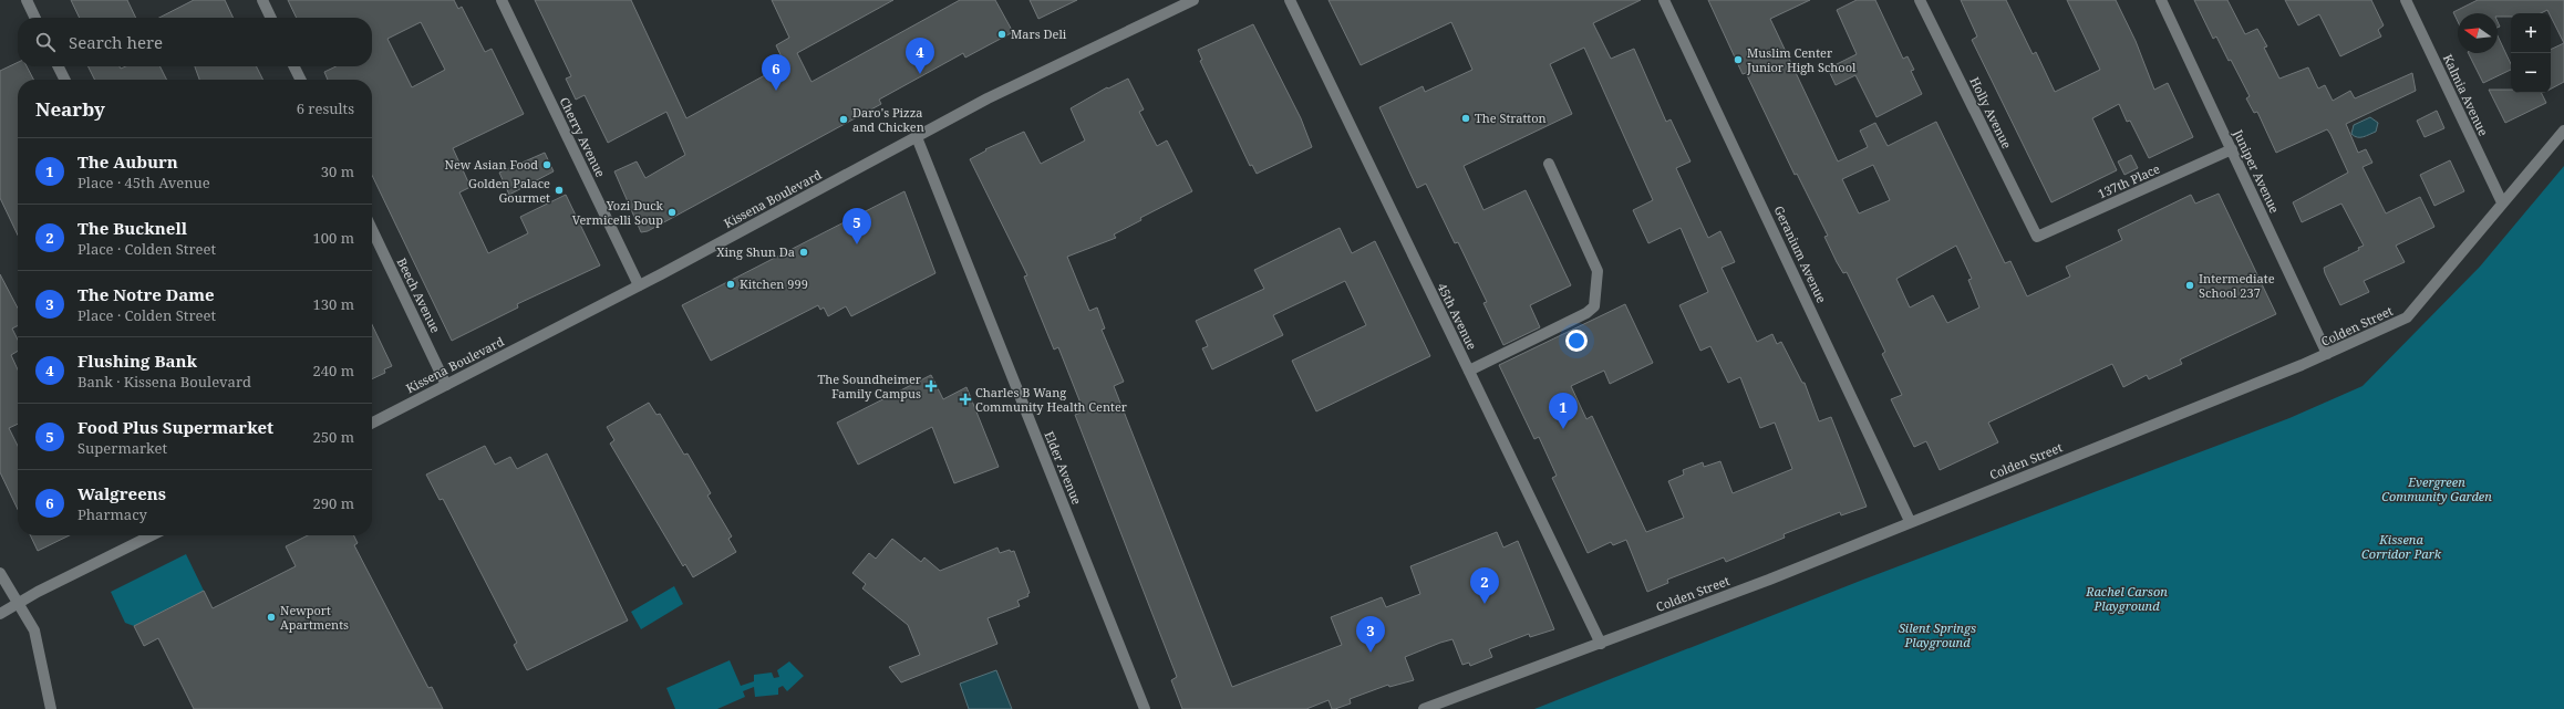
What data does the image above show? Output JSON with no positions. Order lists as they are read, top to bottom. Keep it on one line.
{"streets":{"street":["Kalmia Avenue","Holly Avenue","Cherry Avenue","Juniper Avenue","137th Place","Kissena Boulevard","Geranium Avenue","Beech Avenue","45th Avenue","Colden Street","Elder Avenue"]},"crossings":[["Kalmia Avenue","Colden Street"],["Holly Avenue","137th Place"],["Cherry Avenue","Kissena Boulevard"],["Juniper Avenue","137th Place"],["Juniper Avenue","Colden Street"],["Kissena Boulevard","Beech Avenue"],["Kissena Boulevard","Elder Avenue"],["Geranium Avenue","Colden Street"],["45th Avenue","Colden Street"]],"parks":["Evergreen Community Garden","Kissena Corridor Park","Rachel Carson Playground","Silent Springs Playground"],"places":{"other":["Mars Deli","Muslim Center Junior High School","The Stratton","Daro's Pizza and Chicken","New Asian Food","Golden Palace Gourmet","Yozi Duck Vermicelli Soup","Xing Shun Da","Kitchen 999","Intermediate School 237","Newport Apartments"],"health":["The Soundheimer Family Campus","Charles B Wang Community Health Center"]},"north":"left","page":{"map_buttons":["+","−"],"search":"Search here","pins":["4","6","5","1","2","3"],"heading":["Nearby","6 results"],"list":[{"mark":"1","name":"The Auburn","note":"Place · 45th Avenue","value":"30 m"},{"mark":"2","name":"The Bucknell","note":"Place · Colden Street","value":"100 m"},{"mark":"3","name":"The Notre Dame","note":"Place · Colden Street","value":"130 m"},{"mark":"4","name":"Flushing Bank","note":"Bank · Kissena Boulevard","value":"240 m"},{"mark":"5","name":"Food Plus Supermarket","note":"Supermarket","value":"250 m"},{"mark":"6","name":"Walgreens","note":"Pharmacy","value":"290 m"}]}}
